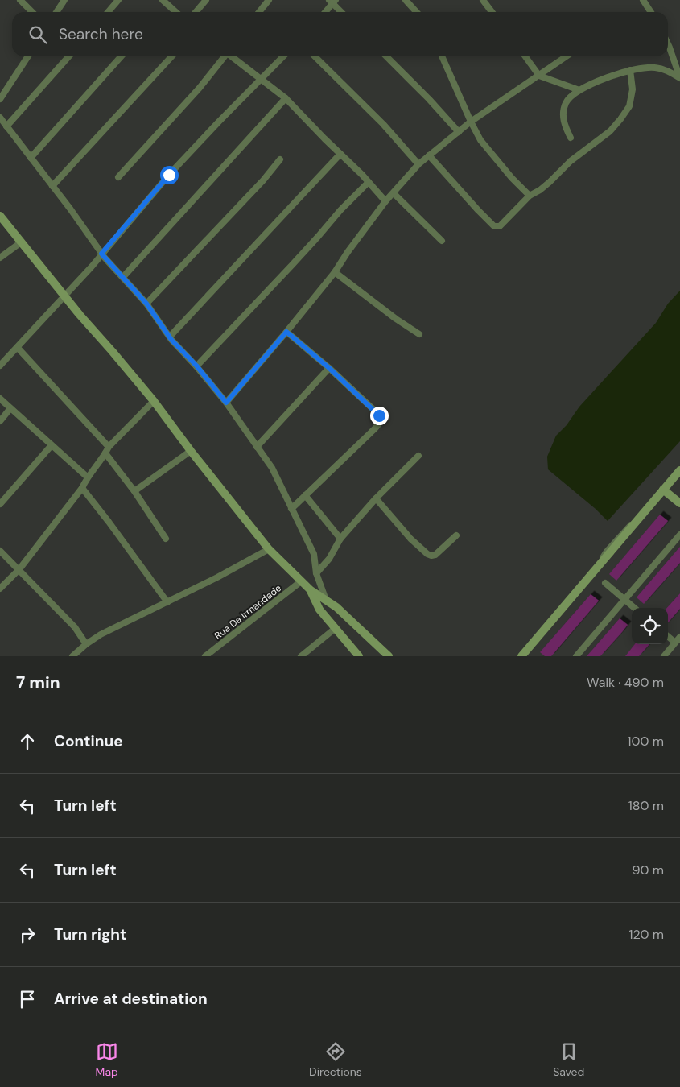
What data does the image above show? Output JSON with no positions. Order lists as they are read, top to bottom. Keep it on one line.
{"streets":{"street":["Rua Da Irmandade"]},"page":{"search":"Search here","heading":["7 min","Walk · 490 m"],"list":[["Continue","100 m"],["Turn left","180 m"],["Turn left","90 m"],["Turn right","120 m"],"Arrive at destination"],"nav":["Map","Directions","Saved"]}}
